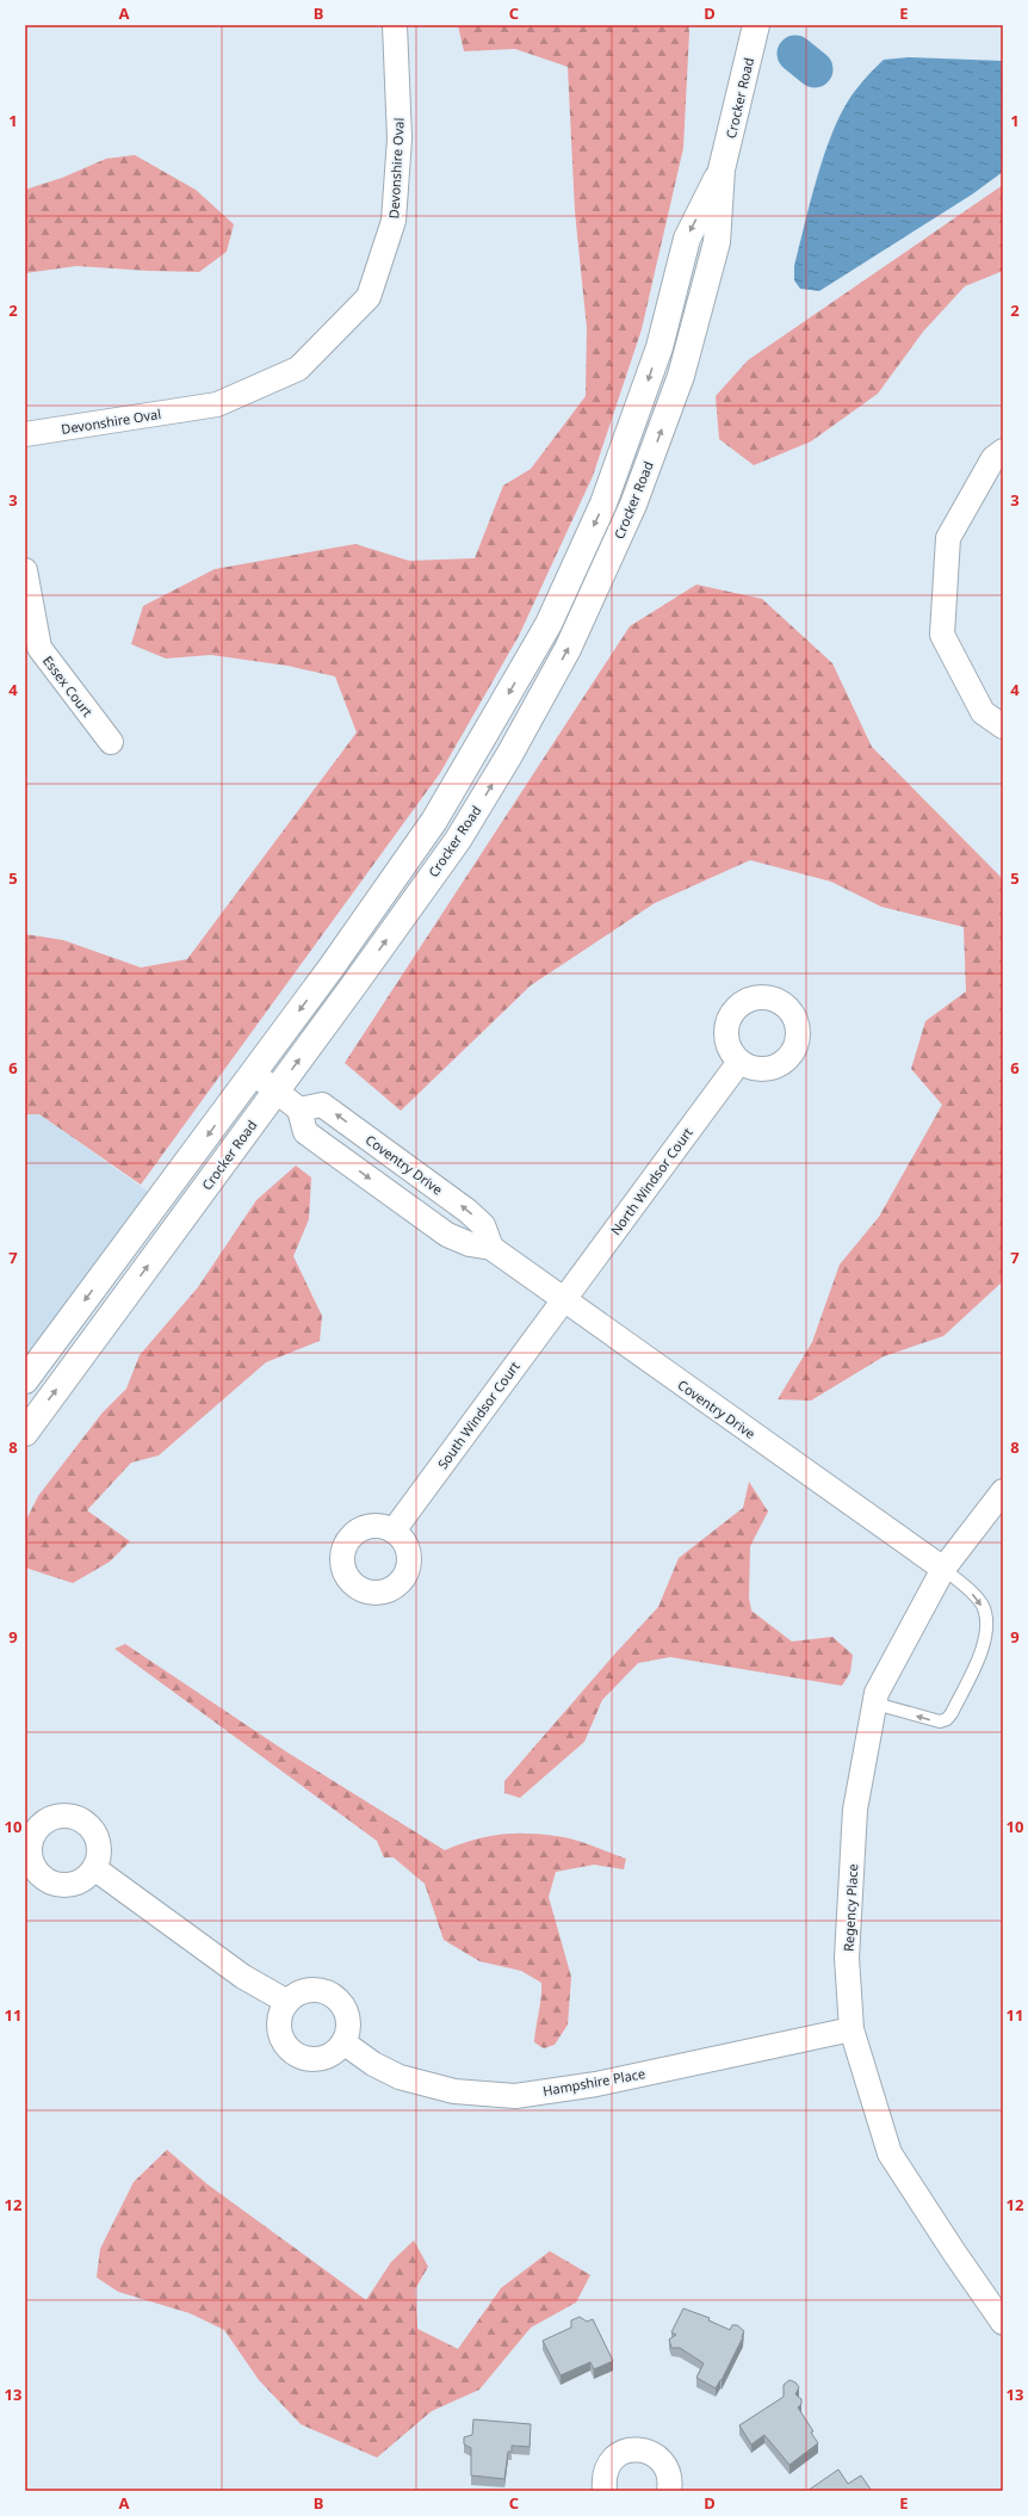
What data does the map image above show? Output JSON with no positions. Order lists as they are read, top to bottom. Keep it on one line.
{"streets":{"main road":["Crocker Road"],"street":["Devonshire Oval","Essex Court","Coventry Drive","North Windsor Court","South Windsor Court","Regency Place","Hampshire Place"]},"crossings":[["Coventry Drive","North Windsor Court"],["Coventry Drive","South Windsor Court"],["Coventry Drive","Regency Place"],["North Windsor Court","South Windsor Court"],["Regency Place","Hampshire Place"]],"grid":{"columns":["A","B","C","D","E"],"rows":["1","2","3","4","5","6","7","8","9","10","11","12","13"]}}
